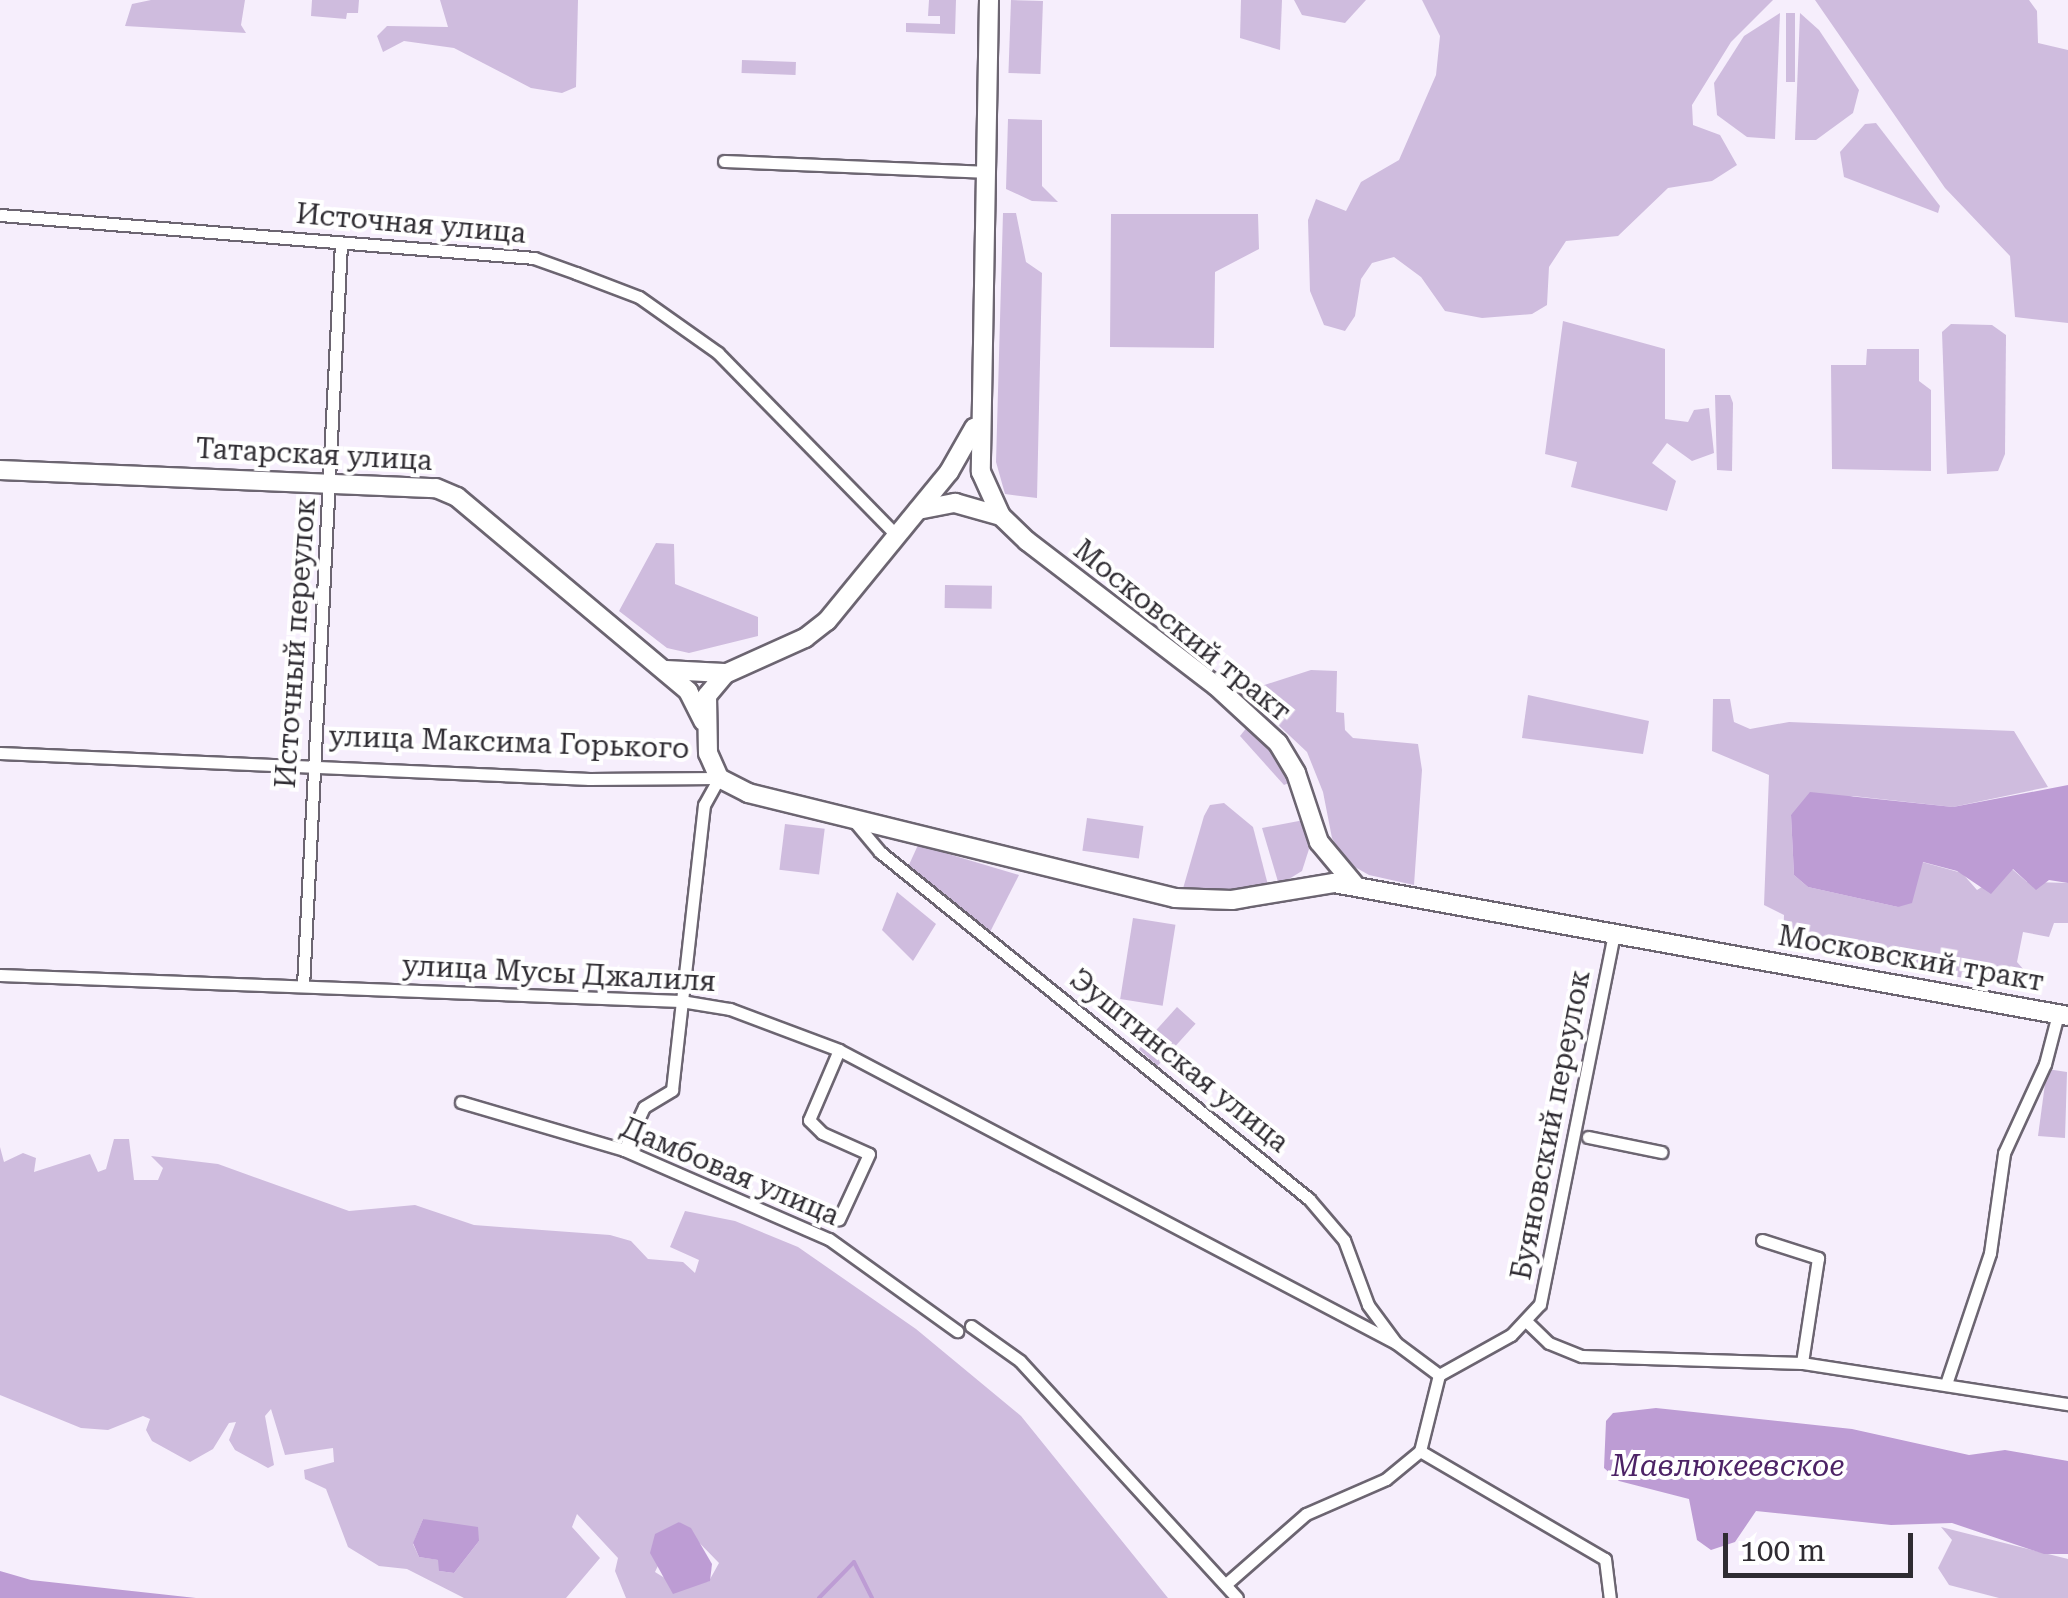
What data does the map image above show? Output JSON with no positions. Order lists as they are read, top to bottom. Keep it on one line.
{"streets":{"main road":["Татарская улица","Московский тракт","улица Максима Горького"],"street":["Источная улица","Источный переулок","улица Мусы Джалиля","Эуштинская улица","Буяновский переулок","Дамбовая улица"]},"crossings":[["Источная улица","Источный переулок"],["Татарская улица","Источный переулок"],["Татарская улица","улица Максима Горького"],["Московский тракт","улица Максима Горького"],["Московский тракт","Буяновский переулок"],["Источный переулок","улица Максима Горького"],["Источный переулок","улица Мусы Джалиля"],["улица Максима Горького","Эуштинская улица"],["улица Мусы Джалиля","Эуштинская улица"],["Эуштинская улица","Буяновский переулок"]],"water":["Мавлюкеевское"],"scale_bar":"100 m"}
